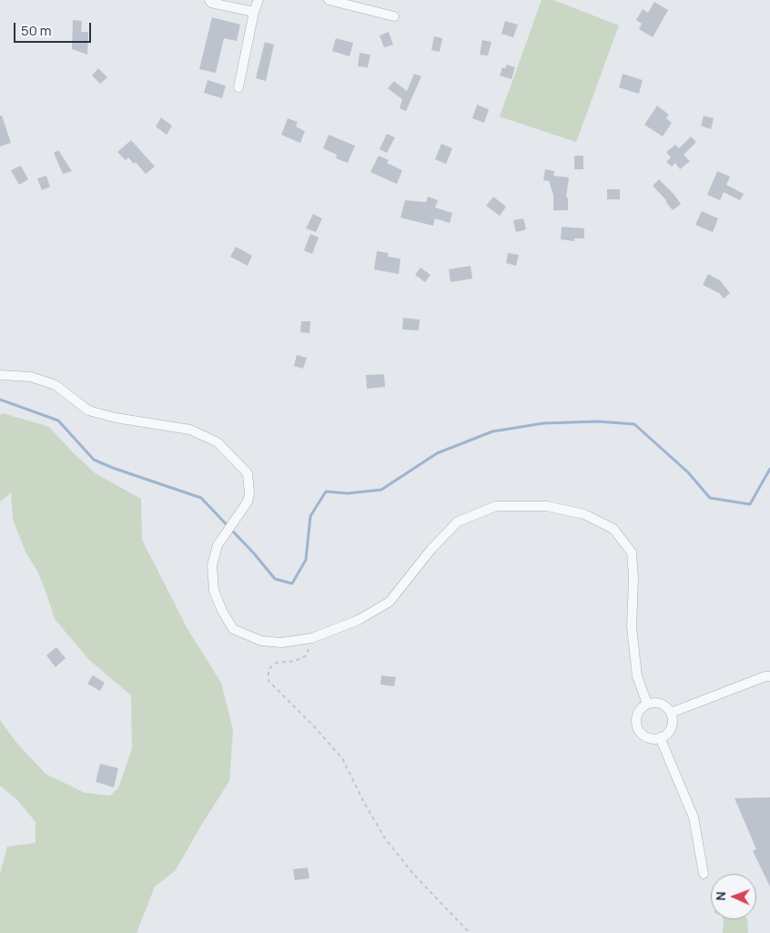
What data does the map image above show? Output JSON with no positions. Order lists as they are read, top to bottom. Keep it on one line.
{"scale_bar":"50 m","north":"left"}
